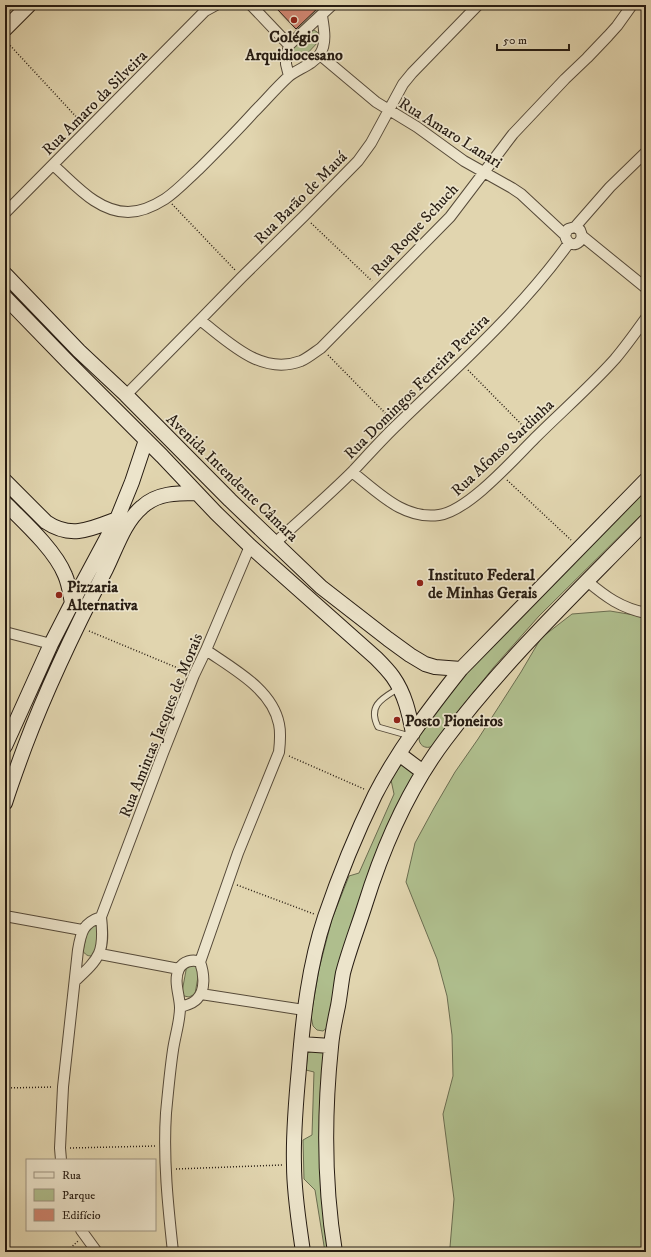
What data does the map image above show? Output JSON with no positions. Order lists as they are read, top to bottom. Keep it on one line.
{"streets":{"main road":["Avenida Intendente Câmara"],"street":["Rua Amaro da Silveira","Rua Amaro Lanari","Rua Barão de Mauá","Rua Roque Schuch","Rua Domingos Ferreira Pereira","Rua Afonso Sardinha","Rua Amintas Jacques de Morais"]},"crossings":[["Rua Amaro Lanari","Rua Barão de Mauá"],["Rua Amaro Lanari","Rua Roque Schuch"],["Rua Amaro Lanari","Rua Domingos Ferreira Pereira"],["Rua Barão de Mauá","Rua Roque Schuch"],["Rua Barão de Mauá","Avenida Intendente Câmara"],["Rua Domingos Ferreira Pereira","Rua Afonso Sardinha"],["Rua Domingos Ferreira Pereira","Avenida Intendente Câmara"]],"places":["Colégio Arquidiocesano","Instituto Federal de Minhas Gerais","Pizzaria Alternativa","Posto Pioneiros"],"legend":["Rua","Parque","Edifício"],"scale_bar":"50 m"}
